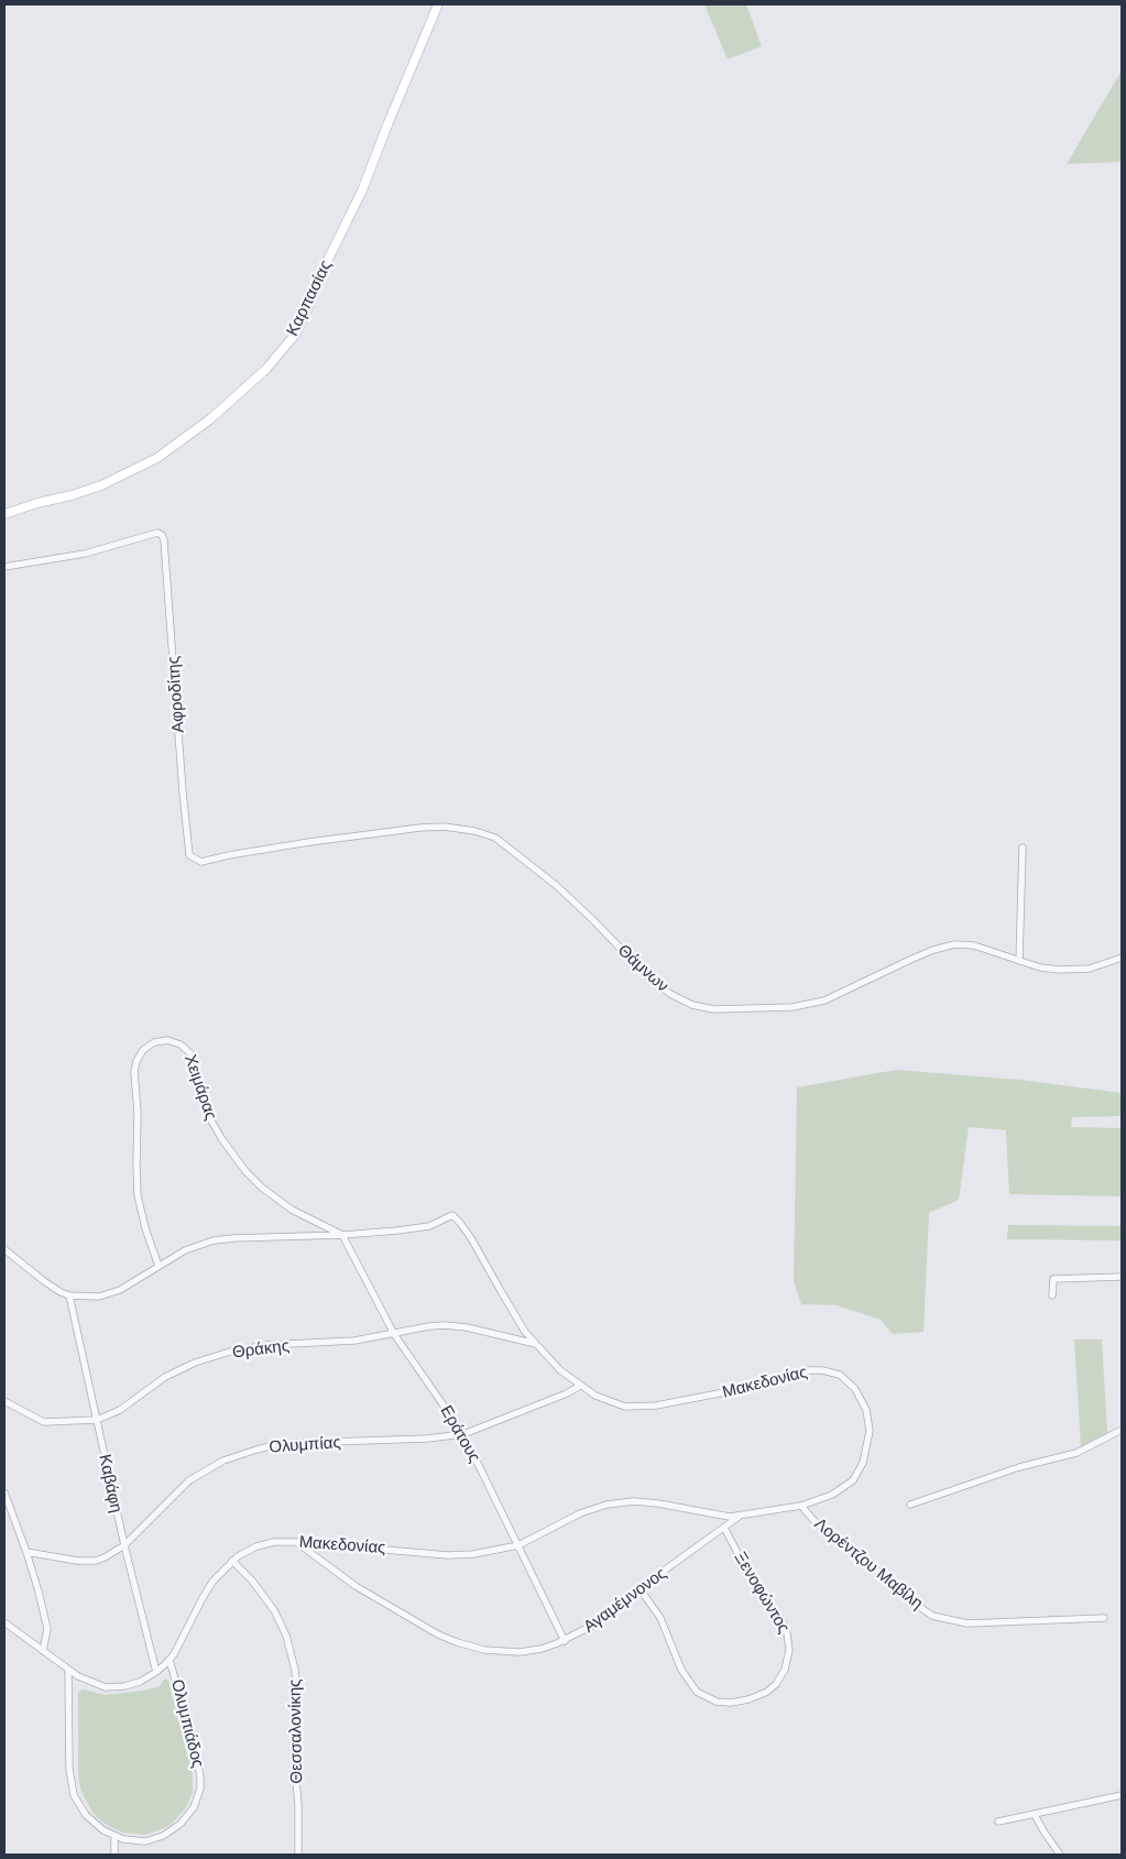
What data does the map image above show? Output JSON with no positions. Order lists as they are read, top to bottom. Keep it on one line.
{"streets":{"street":["Καρπασίας","Αφροδίτης","Θάμνων","Χειμάρας","Θράκης","Μακεδονίας","Εράτους","Ολυμπίας","Καβάφη","Λορέντζου Μαβίλη","Ξενοφώντος","Αγαμέμνονος","Ολυμπιάδος","Θεσσαλονίκης"]},"crossings":[["Αφροδίτης","Θάμνων"],["Χειμάρας","Μακεδονίας"],["Χειμάρας","Εράτους"],["Θράκης","Μακεδονίας"],["Θράκης","Εράτους"],["Θράκης","Καβάφη"],["Μακεδονίας","Εράτους"],["Μακεδονίας","Ολυμπίας"],["Μακεδονίας","Καβάφη"],["Μακεδονίας","Λορέντζου Μαβίλη"],["Μακεδονίας","Αγαμέμνονος"],["Μακεδονίας","Ολυμπιάδος"],["Μακεδονίας","Θεσσαλονίκης"],["Εράτους","Ολυμπίας"],["Εράτους","Αγαμέμνονος"],["Ολυμπίας","Καβάφη"],["Ξενοφώντος","Αγαμέμνονος"]]}
